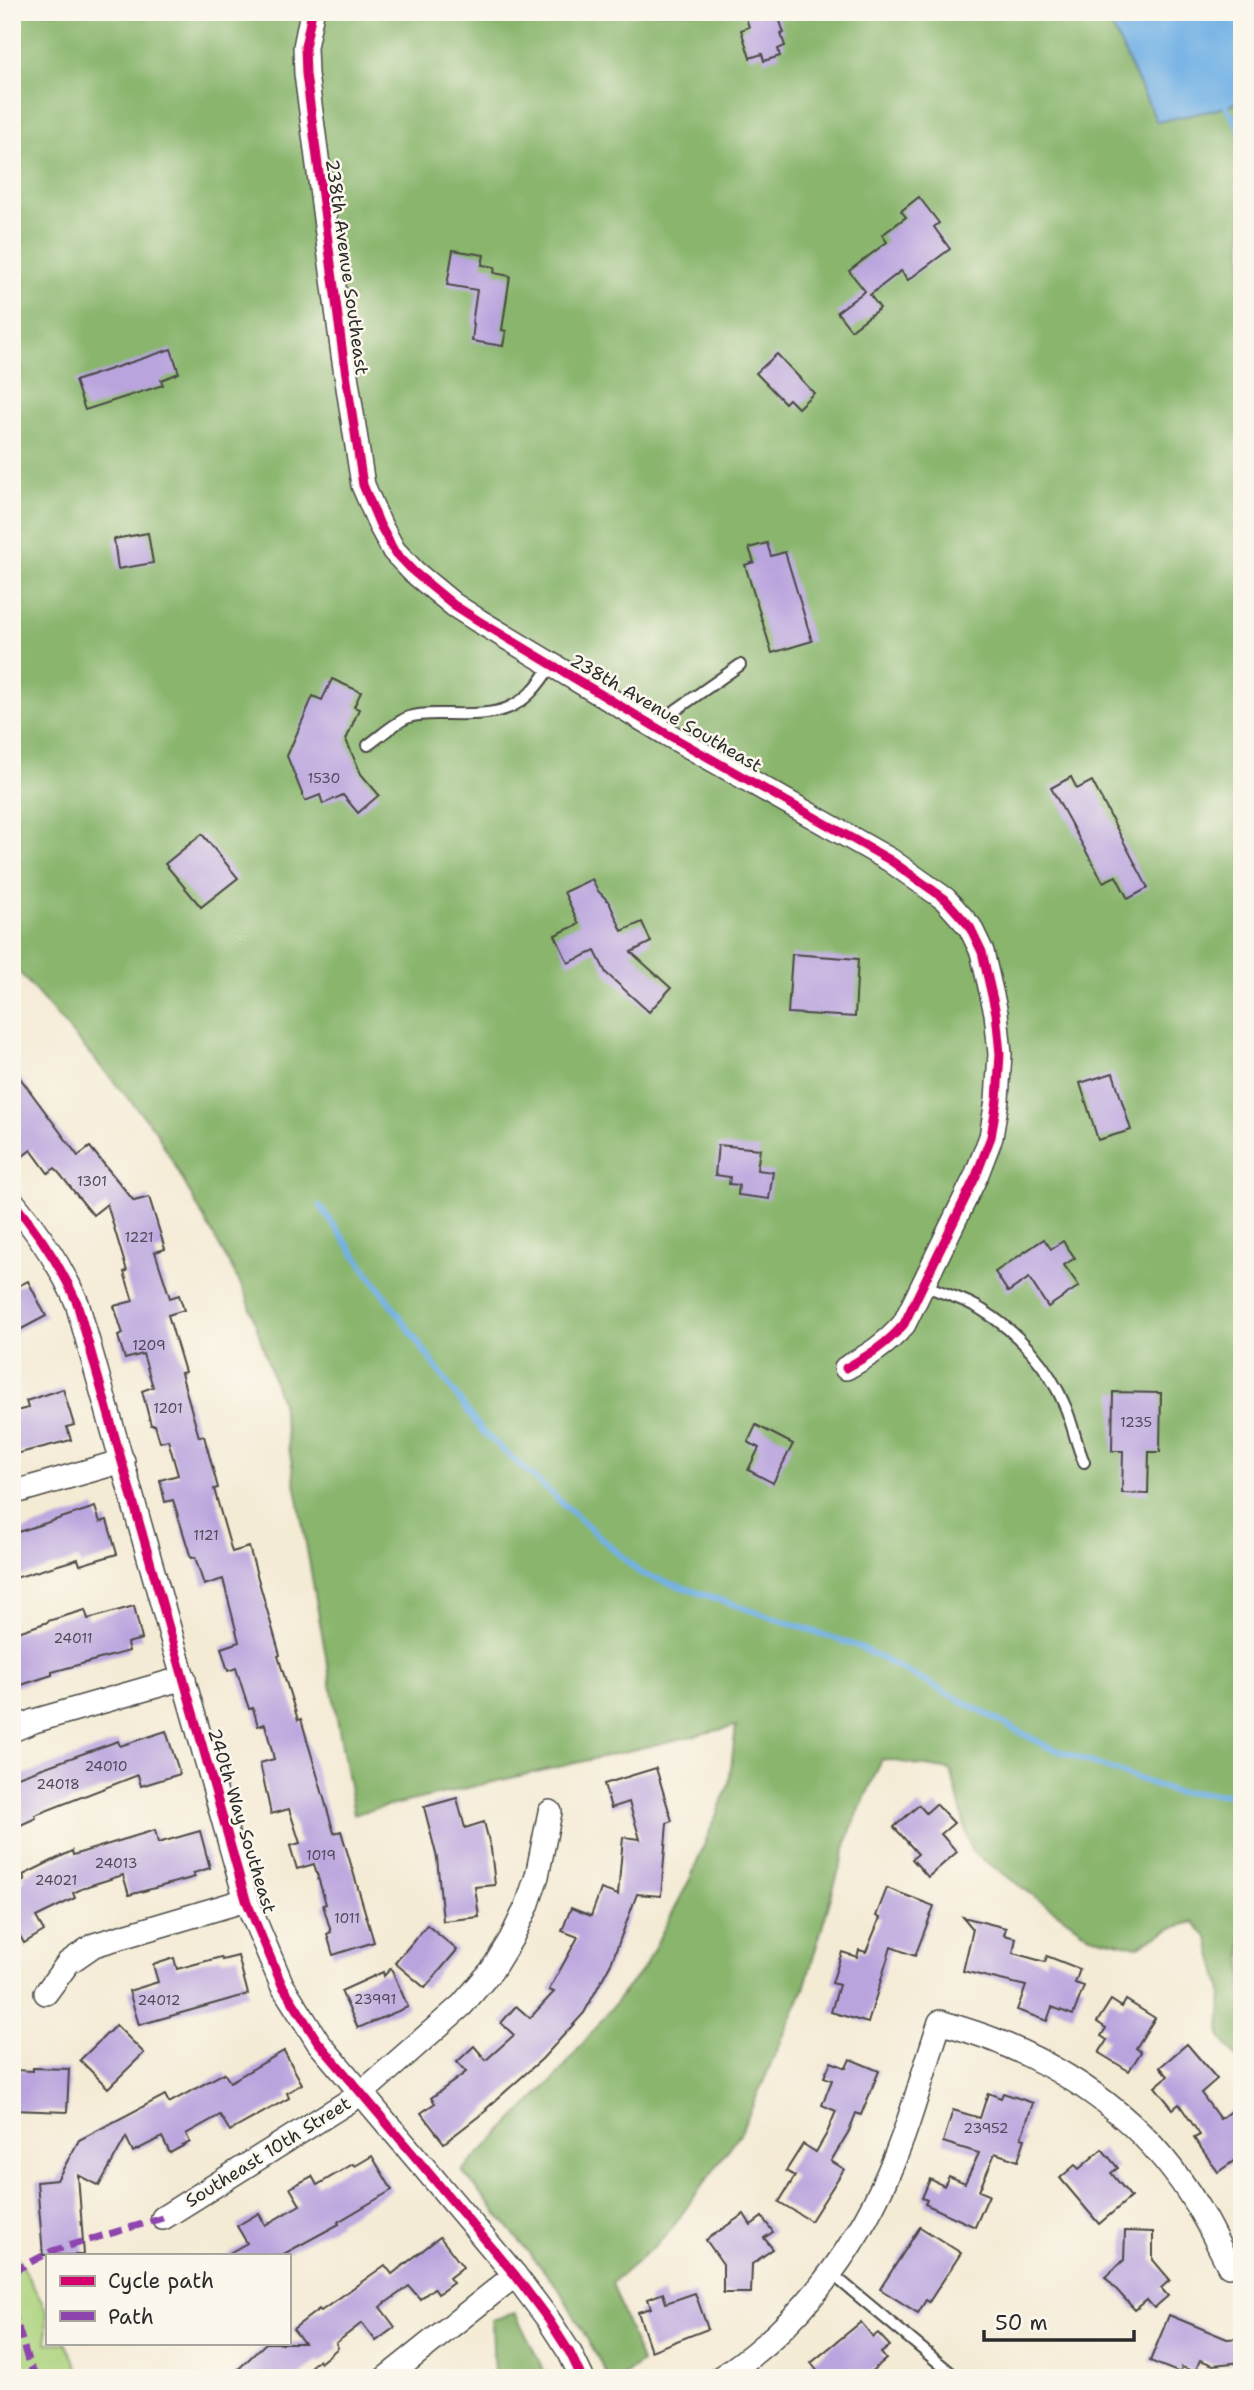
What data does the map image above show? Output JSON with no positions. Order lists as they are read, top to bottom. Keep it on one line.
{"streets":{"street":["238th Avenue Southeast","240th Way Southeast","Southeast 10th Street"]},"crossings":[["240th Way Southeast","Southeast 10th Street"]],"house_numbers":["1530","1301","1221","1209","1201","1235","1121","24011","24010","24018","1019","24013","24021","1011","23991","24012","23952"],"legend":["Cycle path","Path"],"scale_bar":"50 m"}
